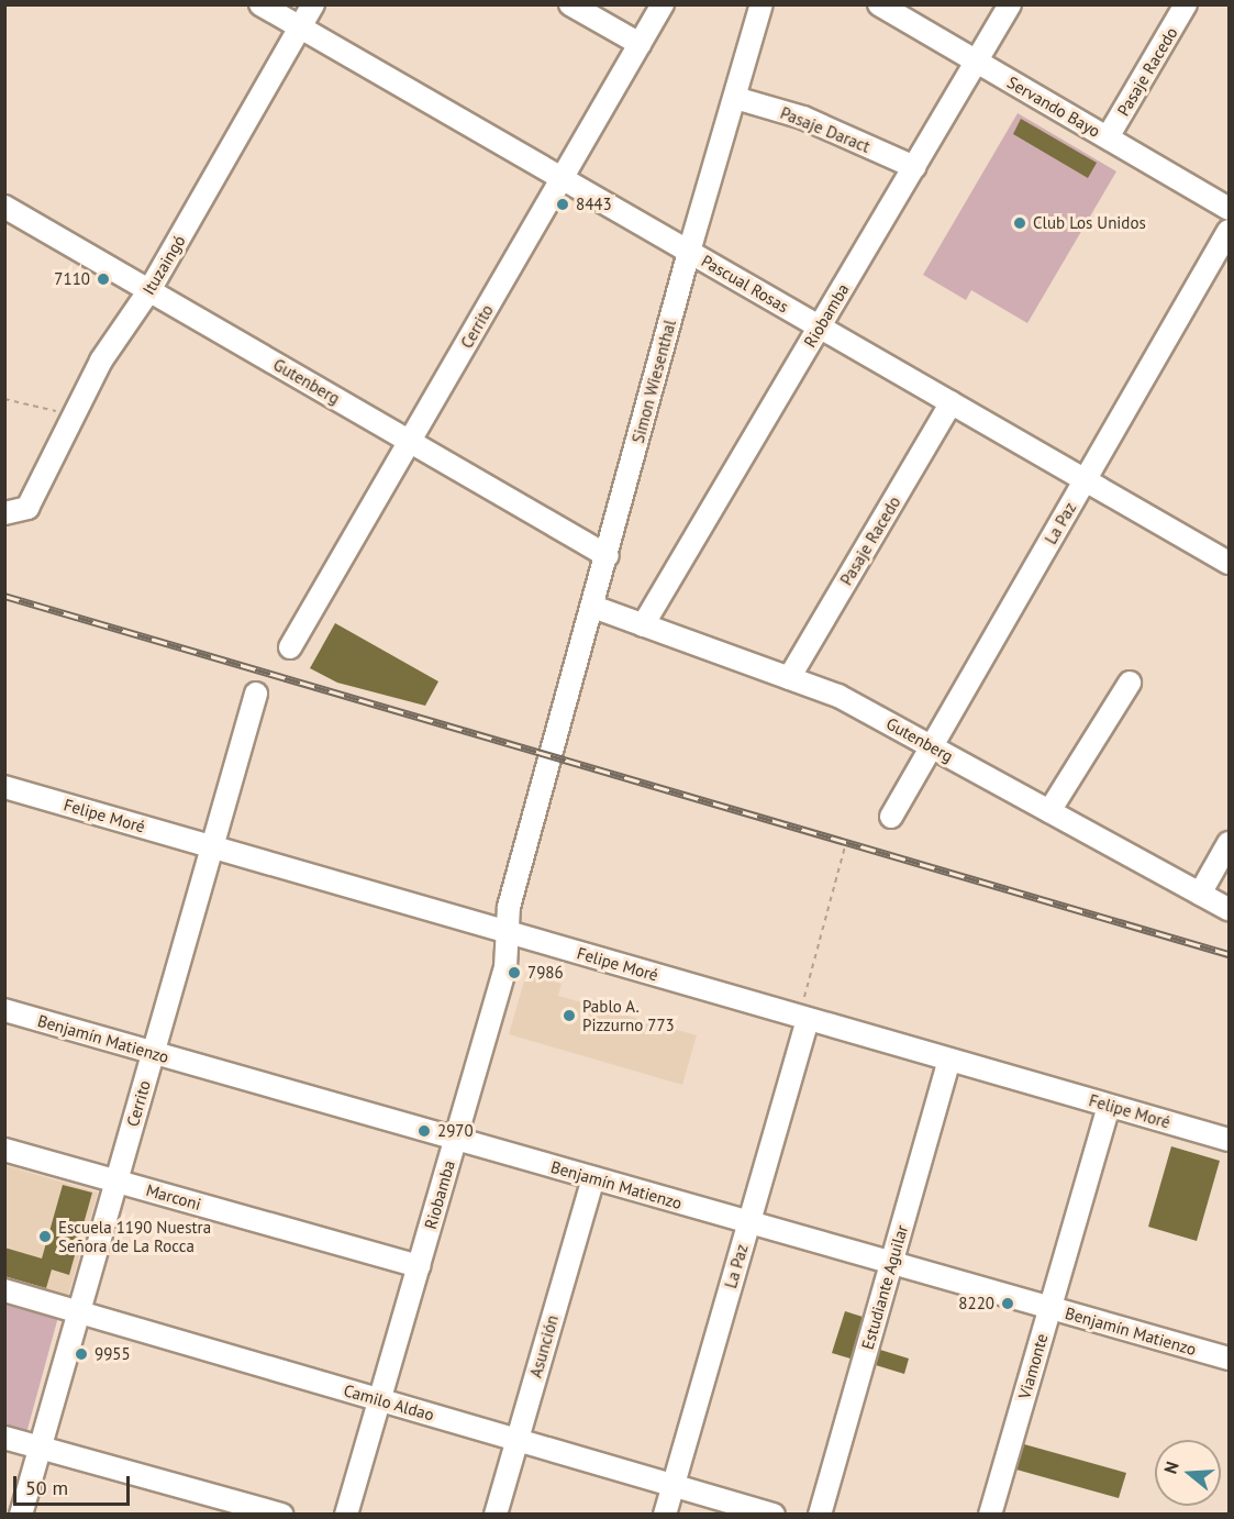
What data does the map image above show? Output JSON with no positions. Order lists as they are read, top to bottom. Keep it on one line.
{"streets":{"street":["Pasaje Racedo","Servando Bayo","Pasaje Daract","Ituzaingó","Pascual Rosas","Riobamba","Cerrito","Gutenberg","Simon Wiesenthal","La Paz","Felipe Moré","Benjamín Matienzo","Marconi","Estudiante Aguilar","Asunción","Viamonte","Camilo Aldao"]},"crossings":[["Pasaje Racedo","Servando Bayo"],["Pasaje Racedo","Pascual Rosas"],["Pasaje Racedo","Gutenberg"],["Servando Bayo","Riobamba"],["Pasaje Daract","Riobamba"],["Pasaje Daract","Simon Wiesenthal"],["Ituzaingó","Pascual Rosas"],["Ituzaingó","Gutenberg"],["Pascual Rosas","Riobamba"],["Pascual Rosas","Cerrito"],["Pascual Rosas","Simon Wiesenthal"],["Pascual Rosas","La Paz"],["Riobamba","Gutenberg"],["Riobamba","Simon Wiesenthal"],["Riobamba","Felipe Moré"],["Riobamba","Benjamín Matienzo"],["Riobamba","Marconi"],["Riobamba","Camilo Aldao"],["Cerrito","Gutenberg"],["Cerrito","Felipe Moré"],["Cerrito","Benjamín Matienzo"],["Cerrito","Marconi"],["Cerrito","Camilo Aldao"],["Gutenberg","Simon Wiesenthal"],["Gutenberg","La Paz"],["La Paz","Felipe Moré"],["La Paz","Benjamín Matienzo"],["La Paz","Camilo Aldao"],["Felipe Moré","Estudiante Aguilar"],["Felipe Moré","Viamonte"],["Benjamín Matienzo","Estudiante Aguilar"],["Benjamín Matienzo","Asunción"],["Benjamín Matienzo","Viamonte"],["Asunción","Camilo Aldao"]],"places":["8443","Club Los Unidos","7110","7986","Pablo A. Pizzurno 773","2970","Escuela 1190 Nuestra Señora de La Rocca","8220","9955"],"scale_bar":"50 m","north":"left"}
